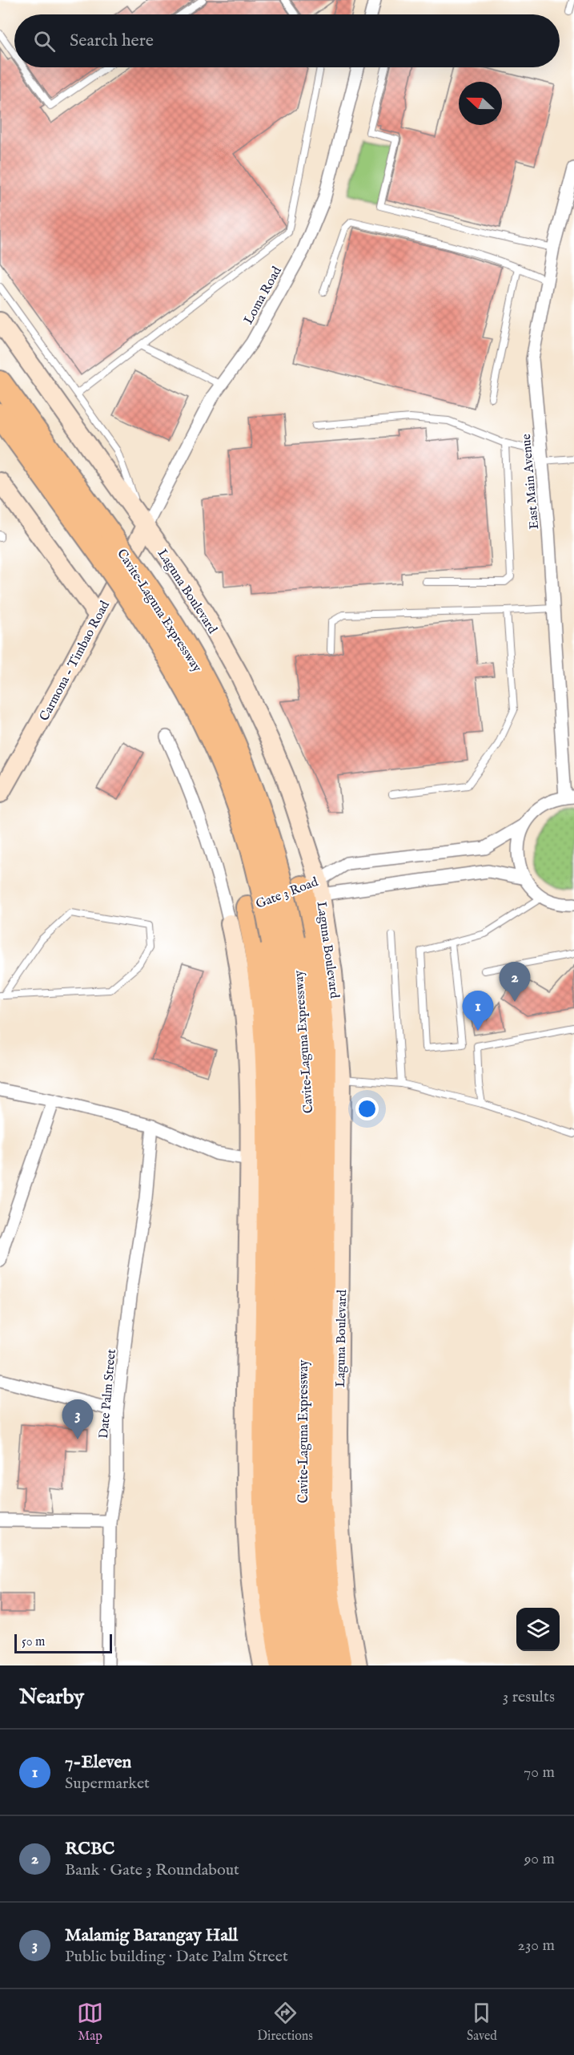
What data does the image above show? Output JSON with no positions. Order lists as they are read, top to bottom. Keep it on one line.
{"streets":{"highway":["Cavite–Laguna Expressway"],"main road":["Laguna Boulevard","Carmona - Timbao Road","Gate 3 Road"],"street":["Loma Road","East Main Avenue","Date Palm Street"]},"crossings":[["Loma Road","Laguna Boulevard"],["Loma Road","Carmona - Timbao Road"],["Laguna Boulevard","Carmona - Timbao Road"],["Laguna Boulevard","Gate 3 Road"]],"scale_bar":"50 m","north":"left","page":{"search":"Search here","pins":["2","1","3"],"scale":"50 m","heading":["Nearby","3 results"],"list":[{"mark":"1","name":"7-Eleven","note":"Supermarket","value":"70 m"},{"mark":"2","name":"RCBC","note":"Bank · Gate 3 Roundabout","value":"90 m"},{"mark":"3","name":"Malamig Barangay Hall","note":"Public building · Date Palm Street","value":"230 m"}],"nav":["Map","Directions","Saved"]}}
